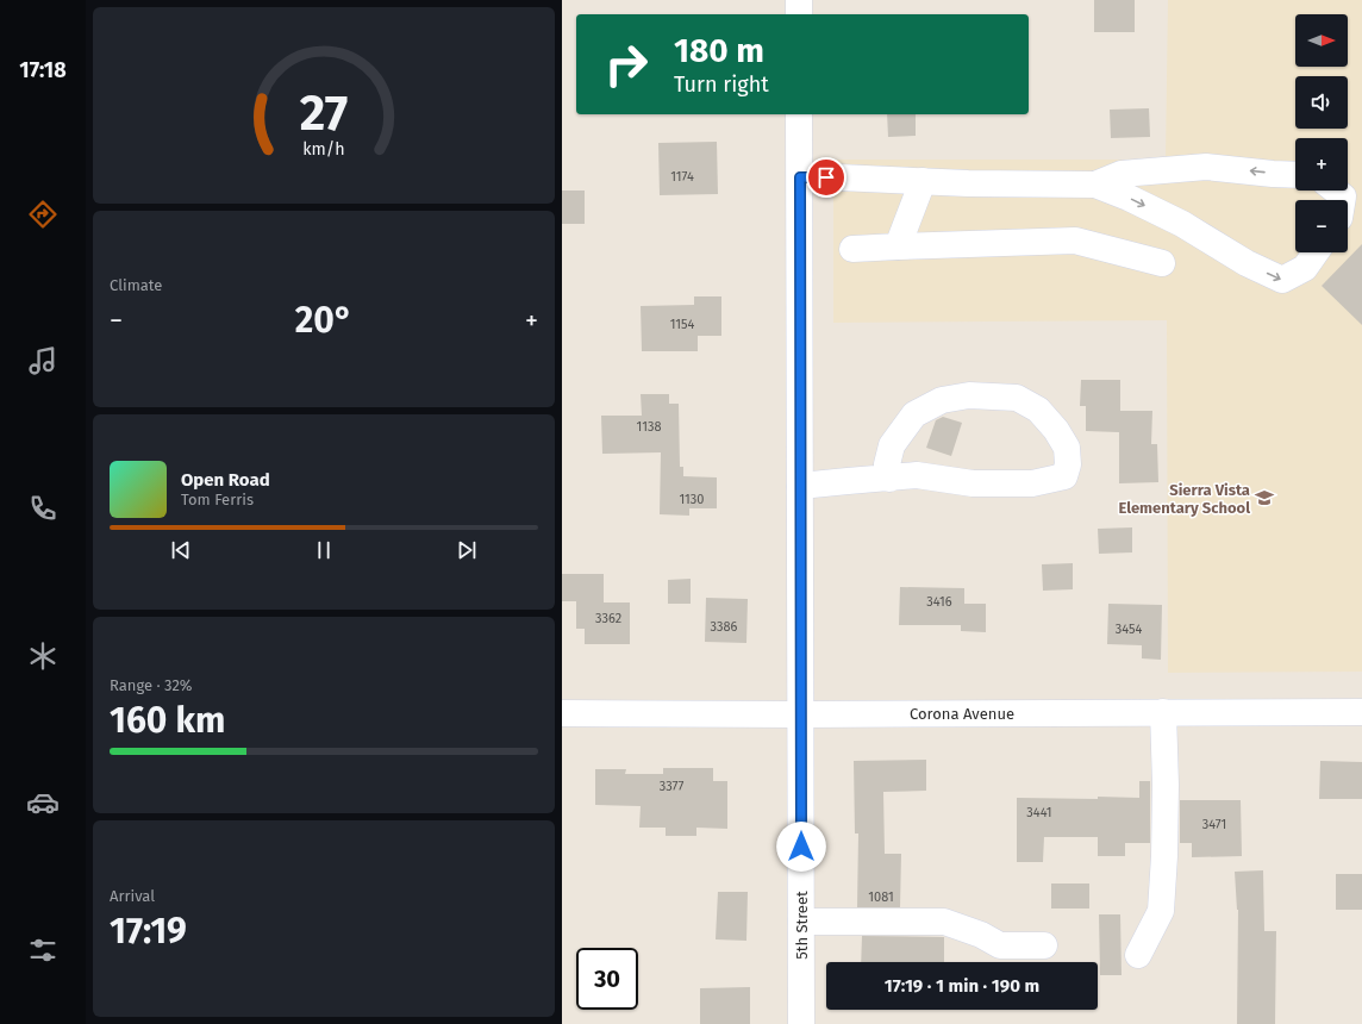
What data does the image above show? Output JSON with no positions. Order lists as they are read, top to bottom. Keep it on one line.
{"streets":{"street":["Corona Avenue","5th Street"]},"crossings":[["Corona Avenue","5th Street"]],"places":{"school or university":["Sierra Vista Elementary School"]},"house_numbers":["1174","1154","1138","1130","3416","3362","3386","3454","3377","3441","3471","1081"],"north":"right","page":{"tabs":"17:18","map_buttons":["+","−"],"turn":["180 m","Turn right"],"tile":["Climate",["Range · 32%","160 km"],["Arrival","17:19"]],"heat":["−","20°","+"],"song":["Open Road","Tom Ferris"],"limit":"30","trip":"17:19 · 1 min · 190 m","gauge":["27","km/h"]}}
